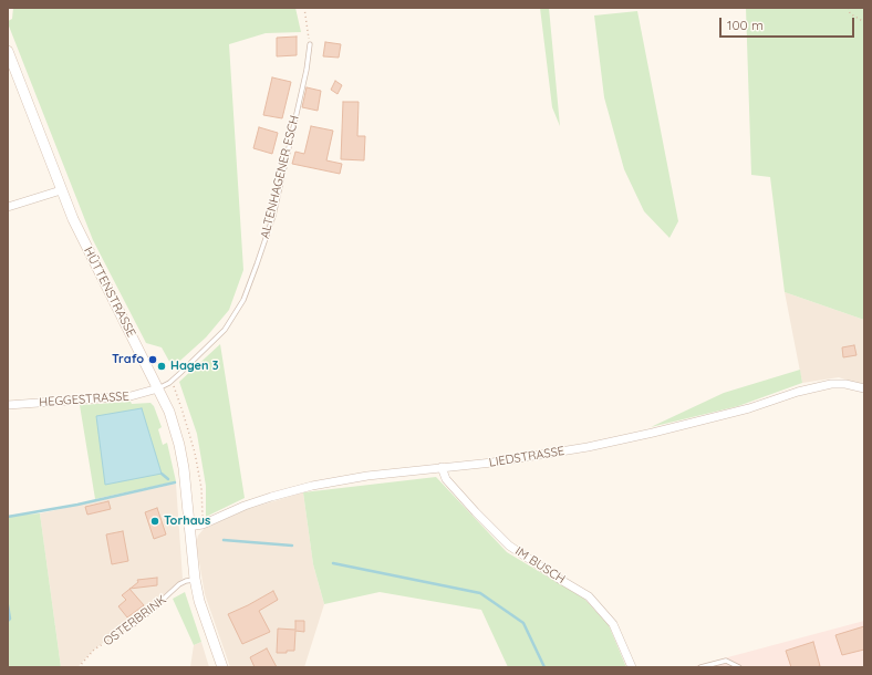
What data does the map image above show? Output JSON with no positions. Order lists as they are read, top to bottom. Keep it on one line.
{"streets":{"main road":["HÜTTENSTRASSE"],"street":["HEGGESTRASSE","LIEDSTRASSE","IM BUSCH"],"lane":["ALTENHAGENER ESCH","OSTERBRINK"]},"crossings":[["ALTENHAGENER ESCH","HÜTTENSTRASSE"],["ALTENHAGENER ESCH","HEGGESTRASSE"],["HÜTTENSTRASSE","HEGGESTRASSE"],["HÜTTENSTRASSE","LIEDSTRASSE"],["HÜTTENSTRASSE","OSTERBRINK"],["LIEDSTRASSE","IM BUSCH"]],"places":["Trafo","Hagen 3","Torhaus"],"scale_bar":"100 m"}
